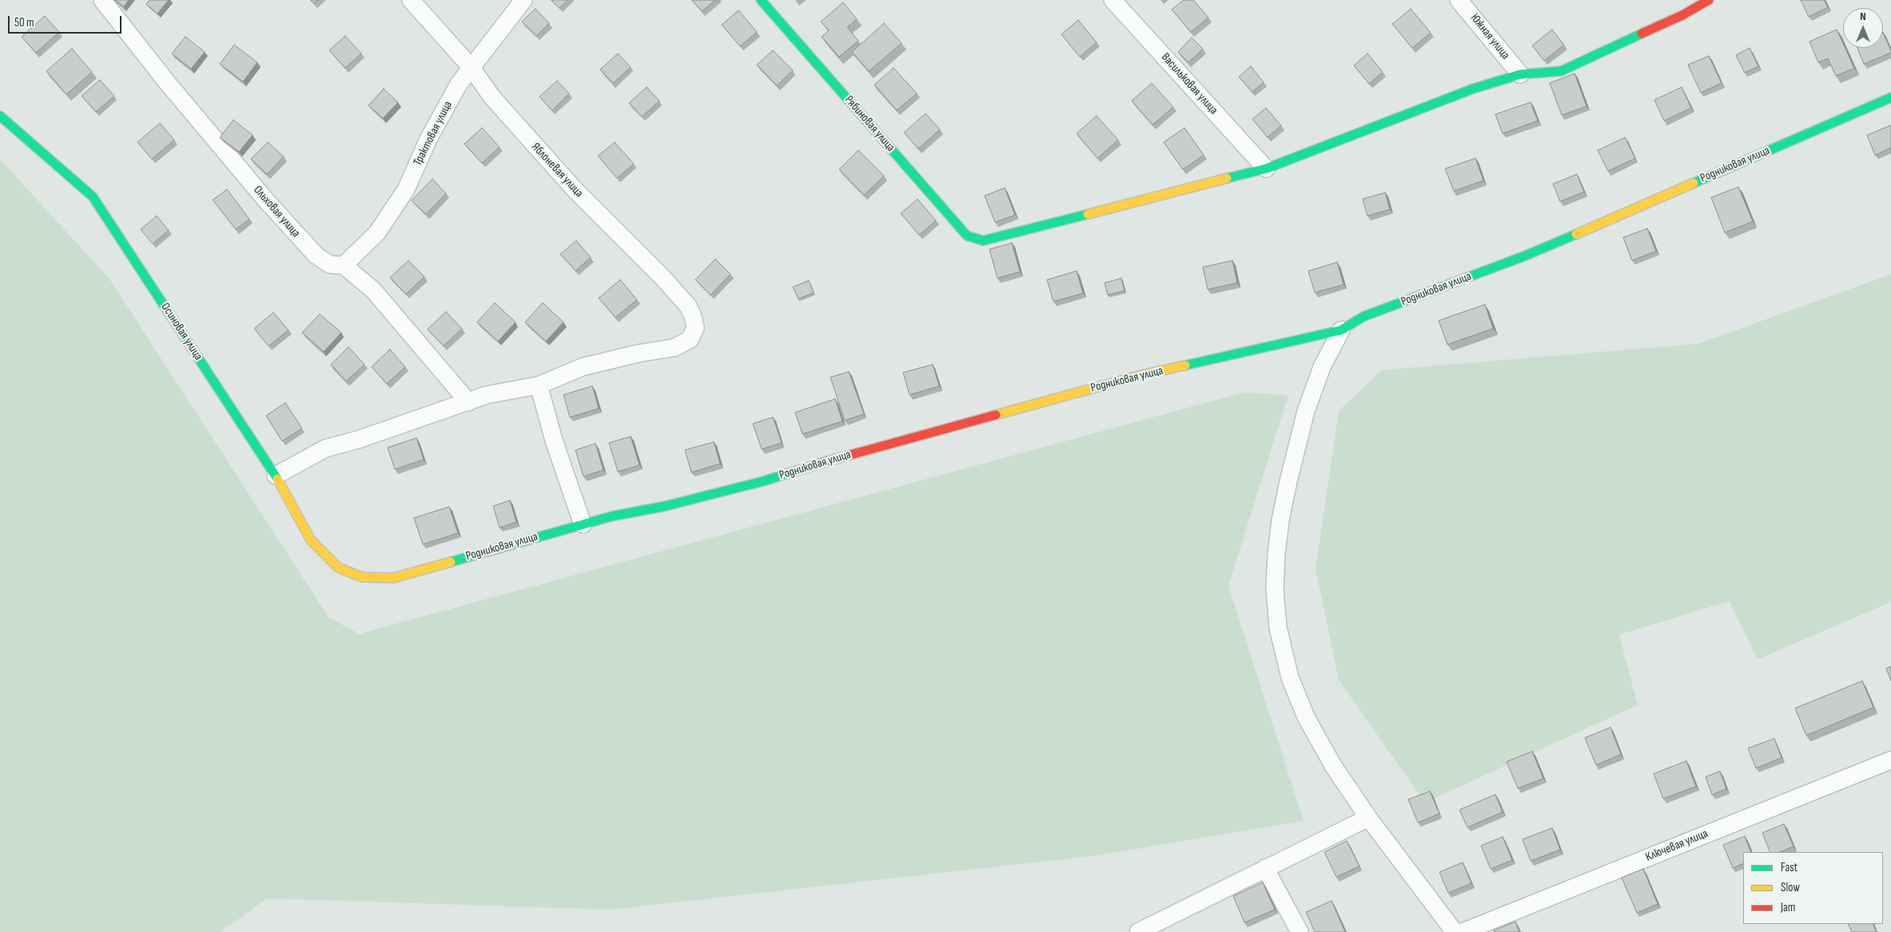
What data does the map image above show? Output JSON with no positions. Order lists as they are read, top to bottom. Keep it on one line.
{"streets":{"street":["Южная улица","Васильковая улица","Рябиновая улица","Трактовая улица","Родниковая улица","Яблоневая улица","Ольховая улица","Осиновая улица","Ключевая улица"]},"crossings":[["Васильковая улица","Рябиновая улица"],["Трактовая улица","Яблоневая улица"],["Трактовая улица","Ольховая улица"],["Родниковая улица","Осиновая улица"]],"legend":["Fast","Slow","Jam"],"scale_bar":"50 m","north":"top"}
